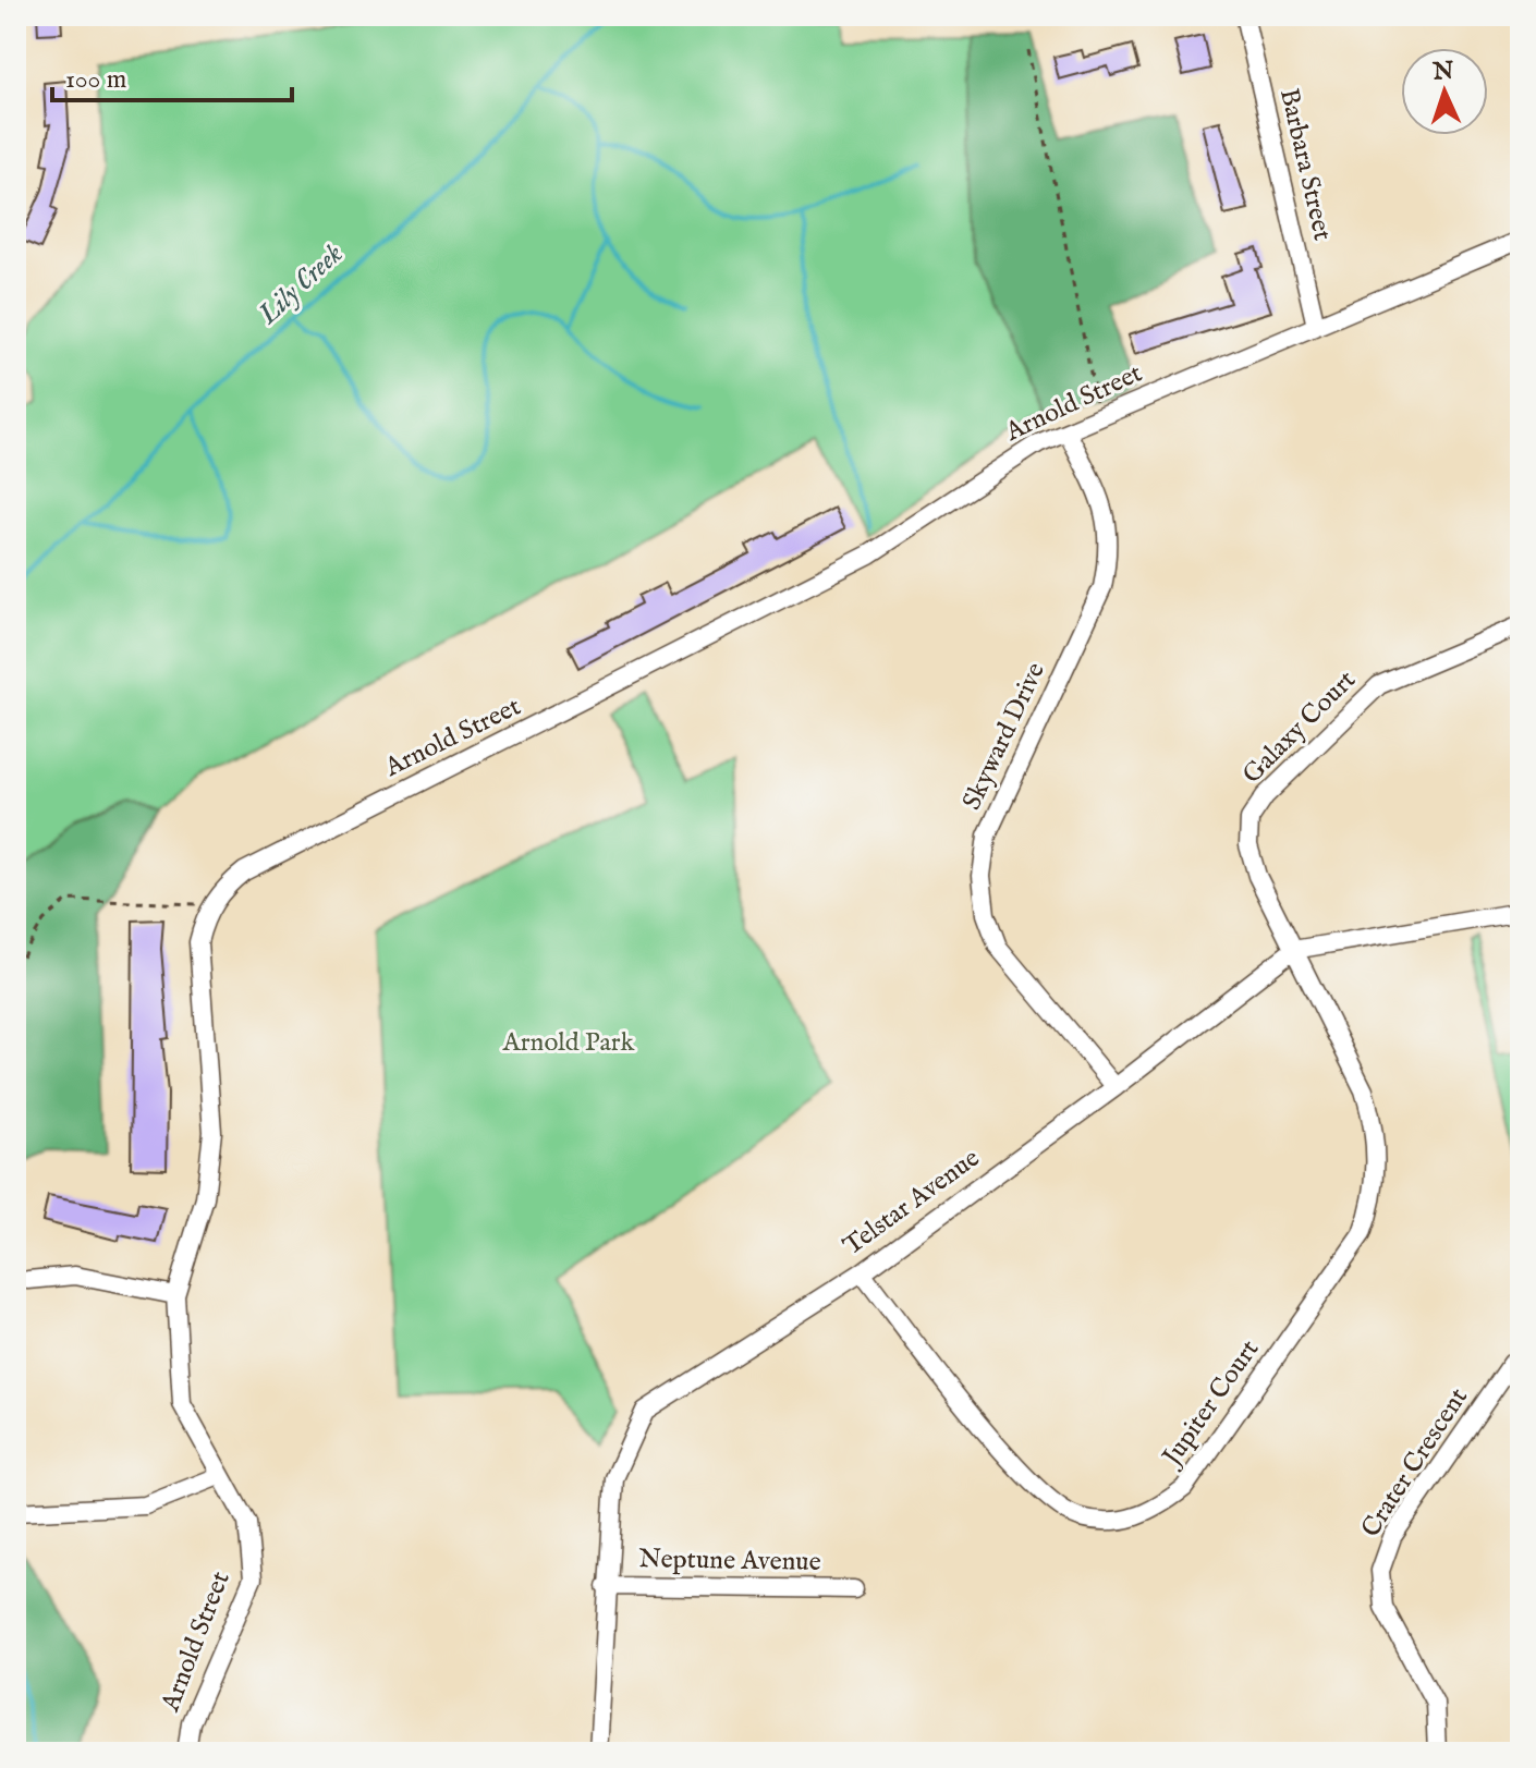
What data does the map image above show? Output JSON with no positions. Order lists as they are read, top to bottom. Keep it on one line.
{"streets":{"street":["Barbara Street","Arnold Street","Galaxy Court","Skyward Drive","Telstar Avenue","Jupiter Court","Crater Crescent","Neptune Avenue"]},"crossings":[["Barbara Street","Arnold Street"],["Arnold Street","Skyward Drive"],["Galaxy Court","Telstar Avenue"],["Galaxy Court","Jupiter Court"],["Skyward Drive","Telstar Avenue"],["Telstar Avenue","Jupiter Court"],["Telstar Avenue","Neptune Avenue"]],"water":["Lily Creek"],"parks":["Arnold Park"],"scale_bar":"100 m","north":"top"}
